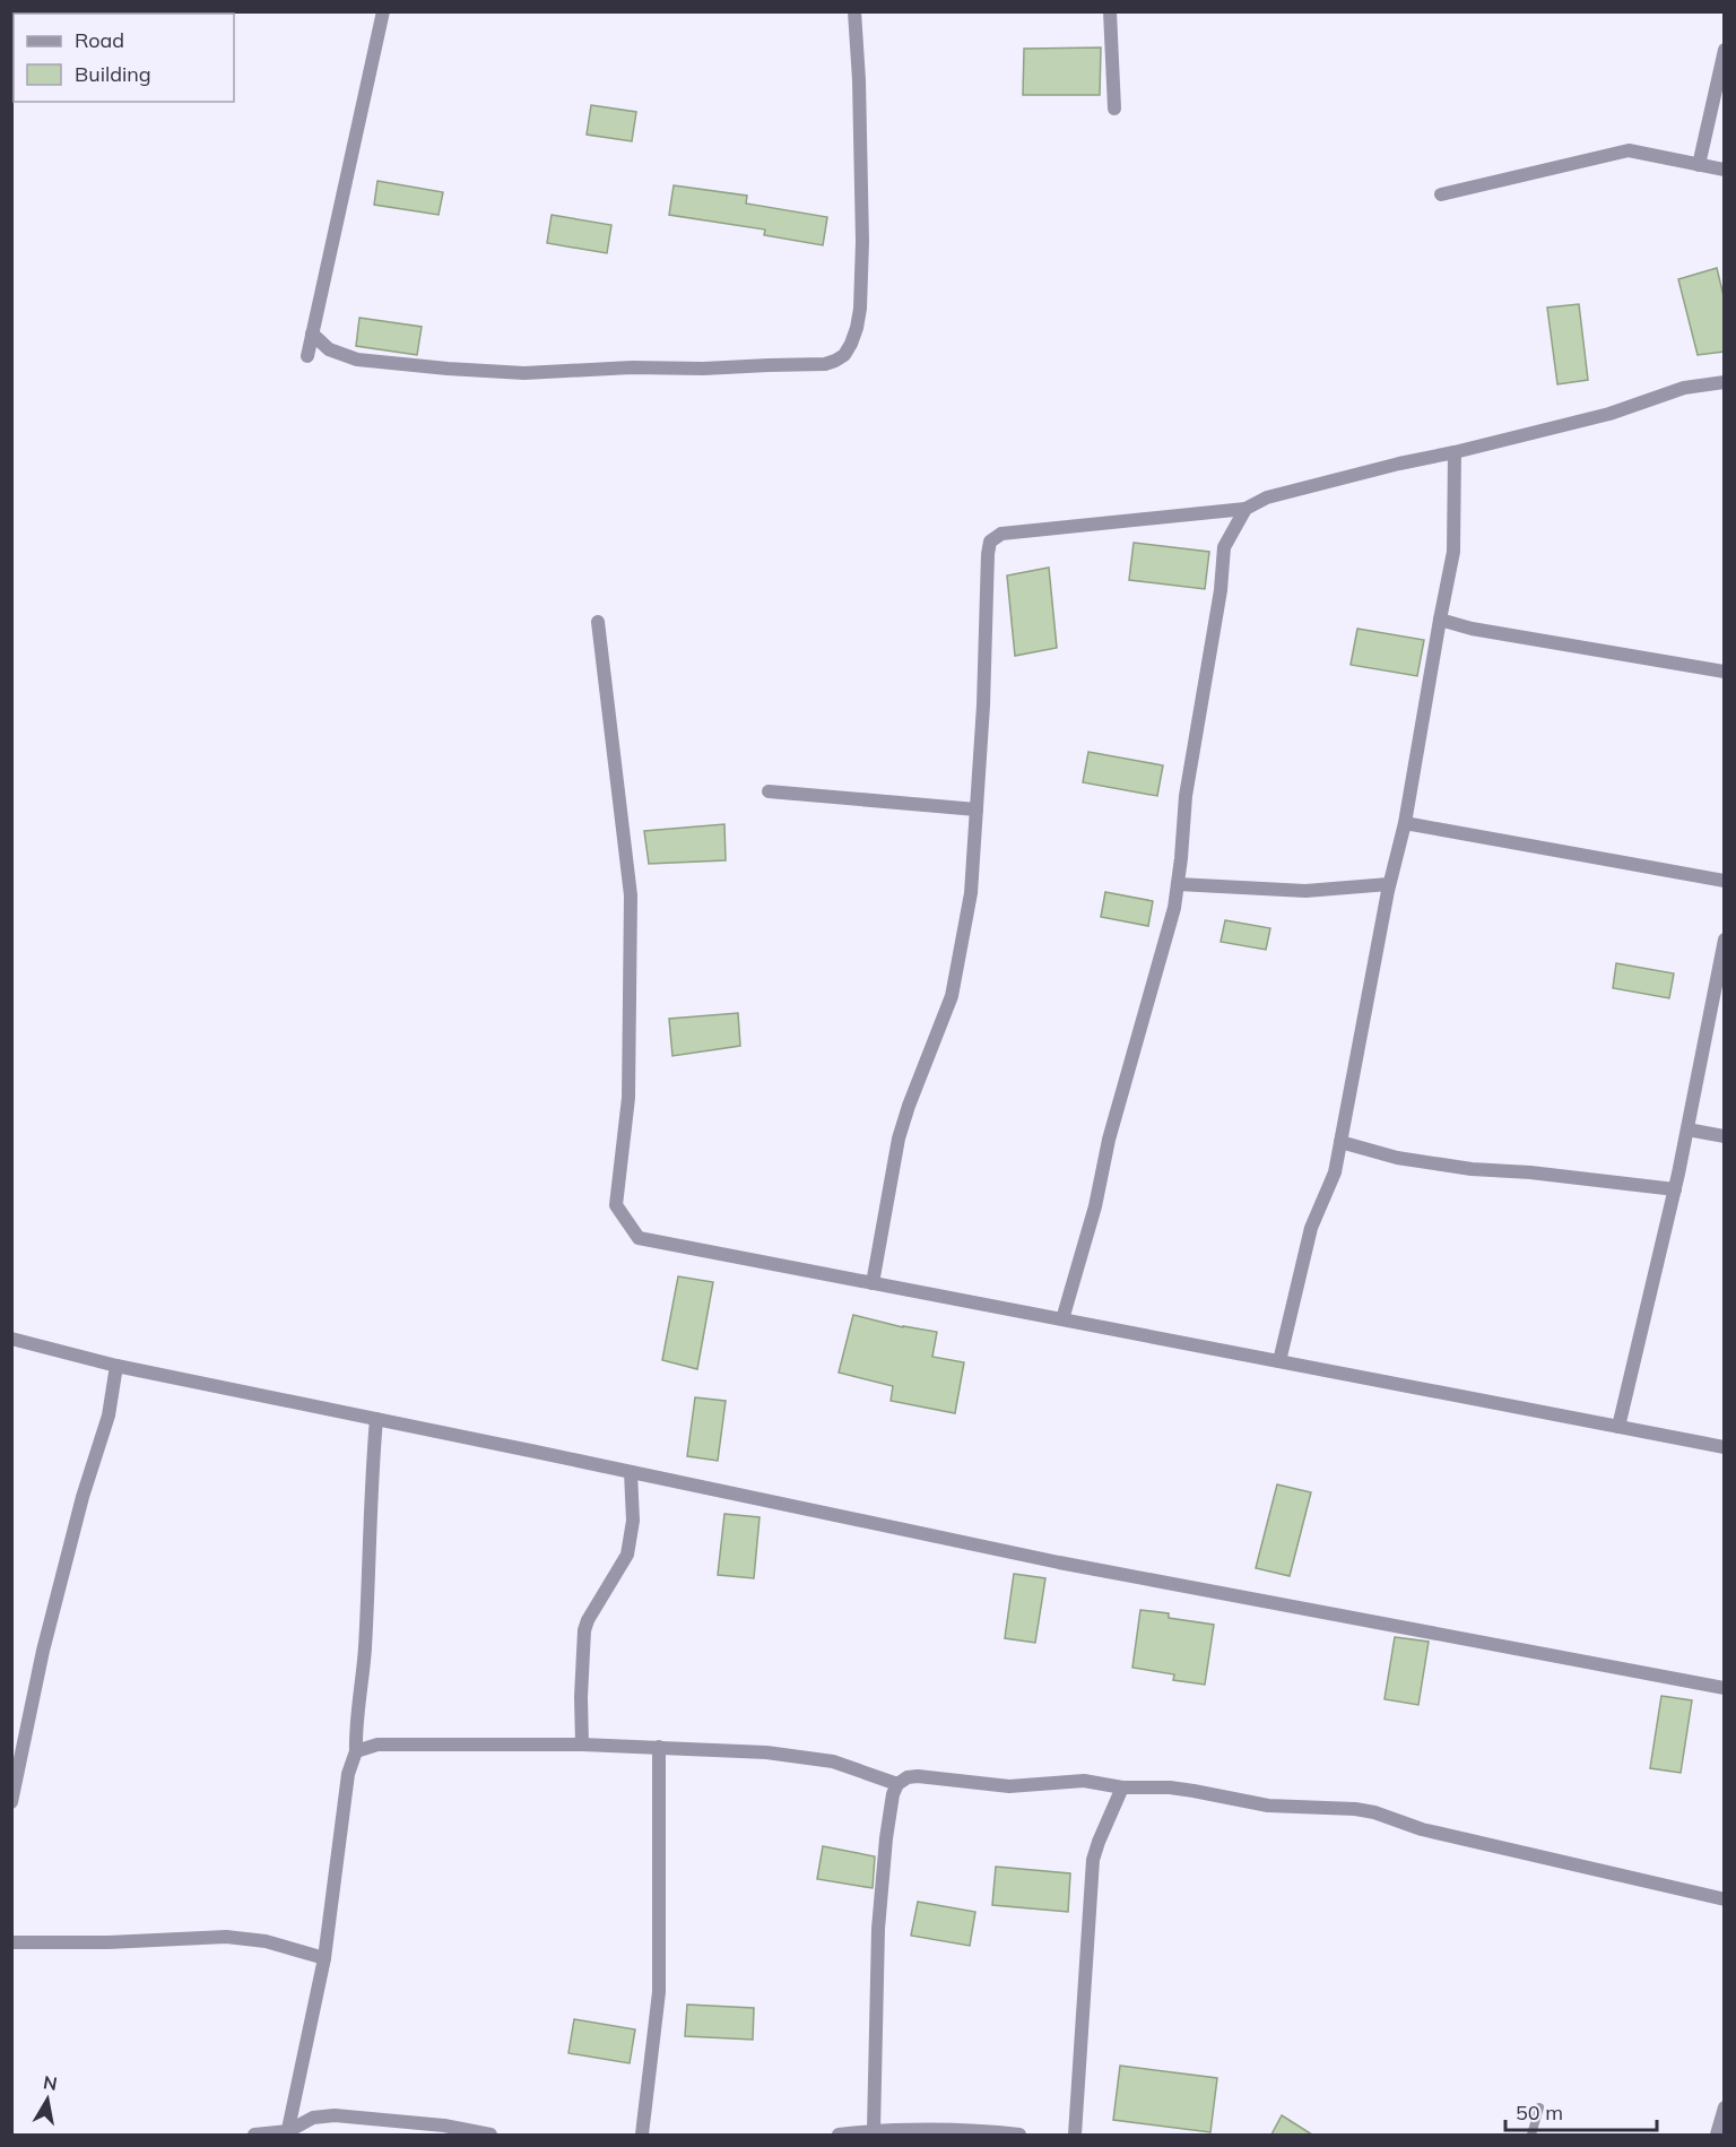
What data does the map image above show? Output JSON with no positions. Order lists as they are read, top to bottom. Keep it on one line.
{"legend":["Road","Building"],"scale_bar":"50 m","north":"top"}
